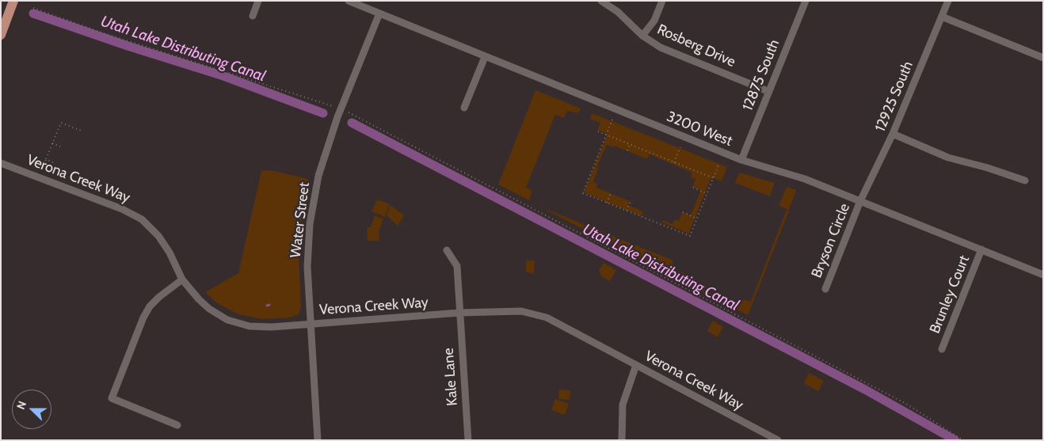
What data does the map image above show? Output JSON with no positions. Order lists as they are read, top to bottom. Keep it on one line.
{"streets":{"street":["Rosberg Drive","12875 South","12925 South","3200 West","Verona Creek Way","Water Street","Bryson Circle","Brunley Court","Kale Lane"]},"crossings":[["Rosberg Drive","12875 South"],["12875 South","3200 West"],["12925 South","3200 West"],["12925 South","Bryson Circle"],["3200 West","Water Street"],["3200 West","Bryson Circle"],["3200 West","Brunley Court"],["Verona Creek Way","Water Street"],["Verona Creek Way","Kale Lane"]],"water":["Utah Lake Distributing Canal"],"north":"left"}
